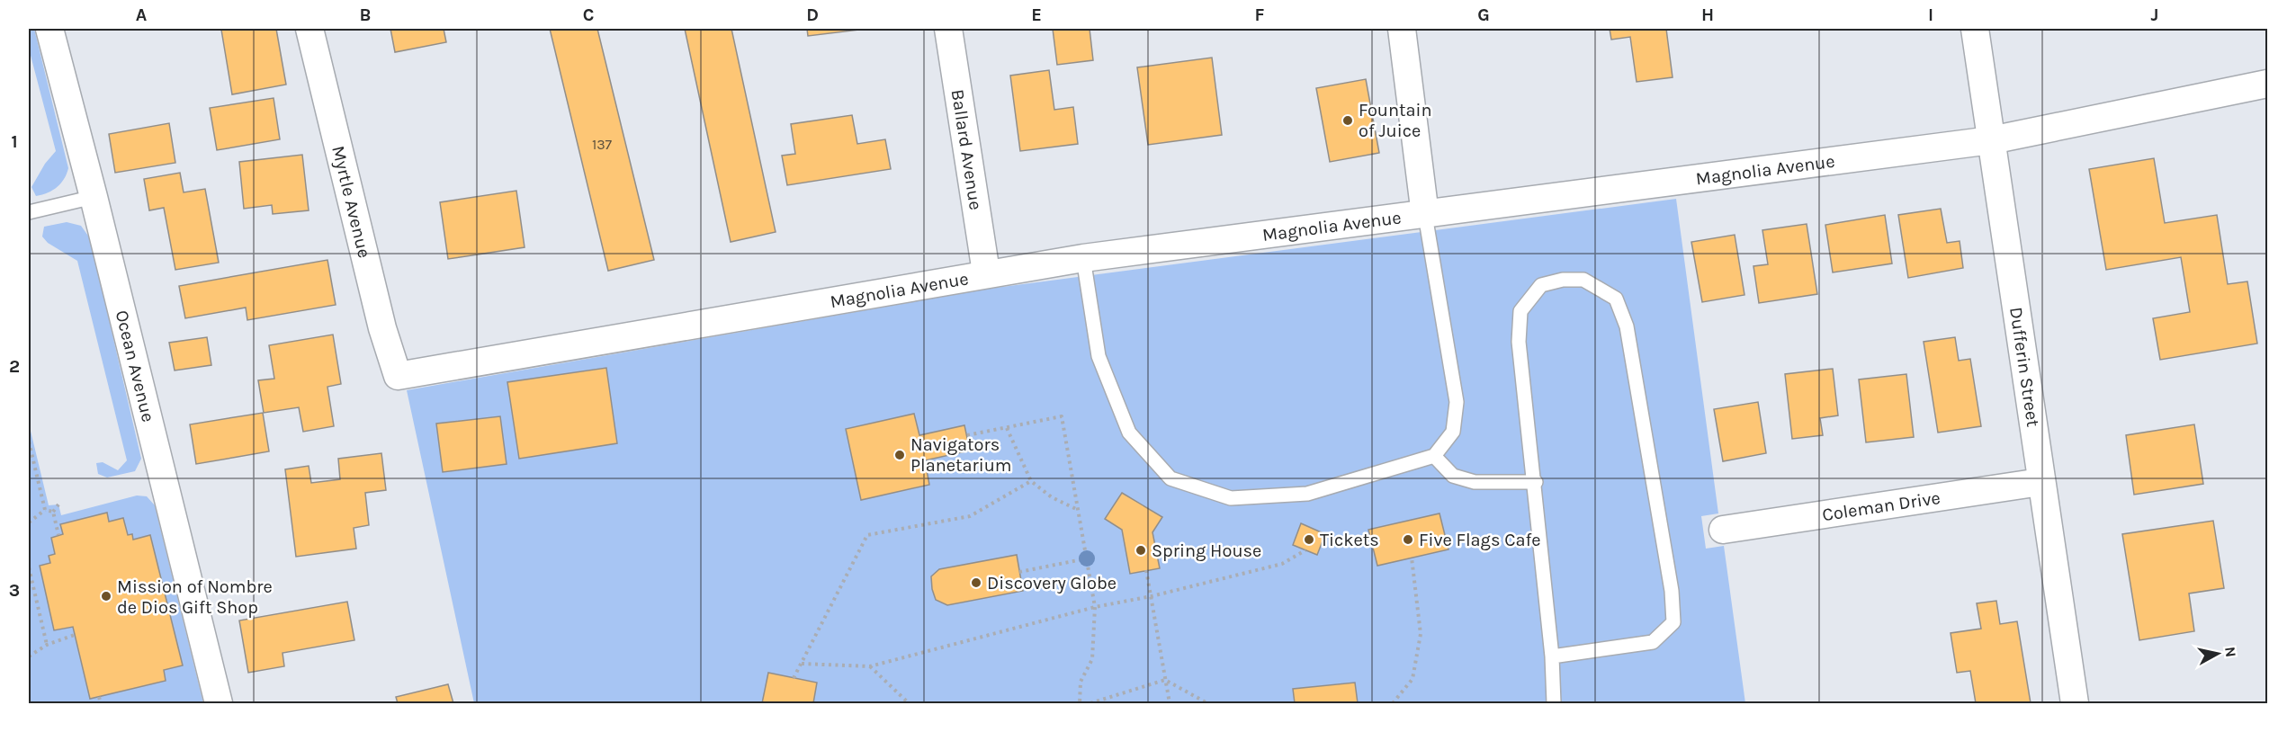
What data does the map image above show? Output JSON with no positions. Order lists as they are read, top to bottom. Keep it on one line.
{"streets":{"street":["Ballard Avenue","Magnolia Avenue","Myrtle Avenue","Ocean Avenue","Dufferin Street","Coleman Drive"]},"crossings":[["Ballard Avenue","Magnolia Avenue"],["Magnolia Avenue","Myrtle Avenue"],["Magnolia Avenue","Dufferin Street"],["Dufferin Street","Coleman Drive"]],"places":["Fountain of Juice","Navigators Planetarium","Tickets","Five Flags Cafe","Spring House","Discovery Globe","Mission of Nombre de Dios Gift Shop"],"house_numbers":["137"],"north":"right","grid":{"columns":["A","B","C","D","E","F","G","H","I","J"],"rows":["1","2","3"]}}
